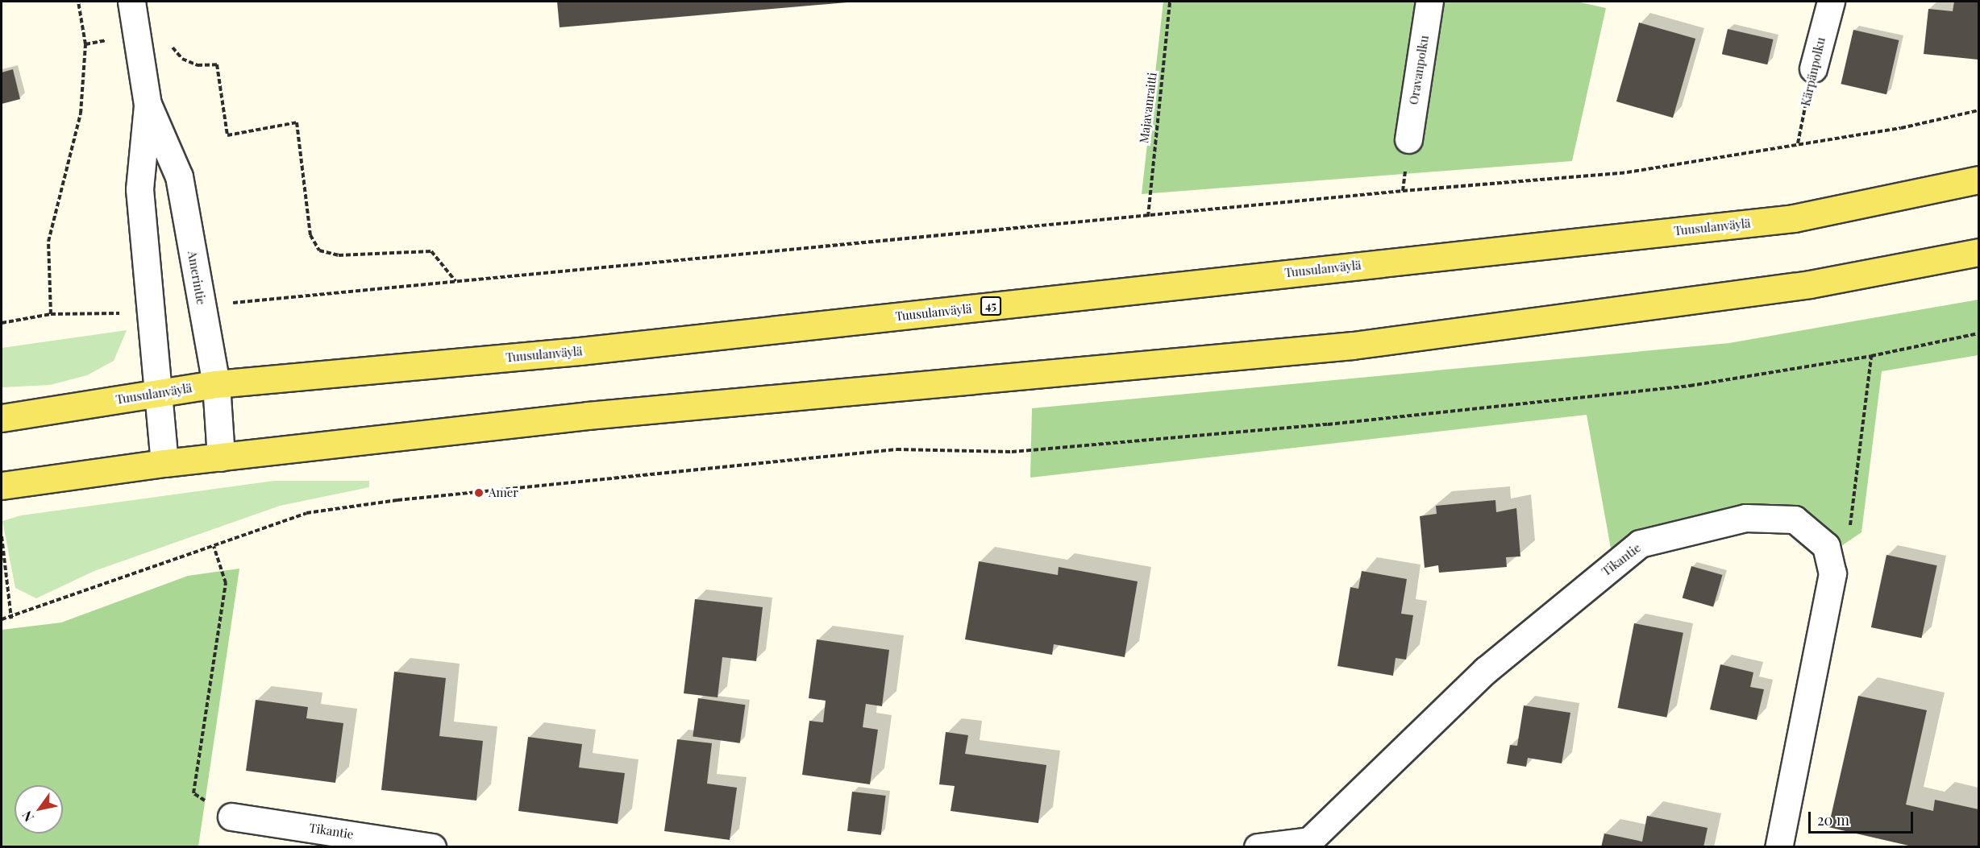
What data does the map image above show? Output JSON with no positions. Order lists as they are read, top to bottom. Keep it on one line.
{"streets":{"main road":["Tuusulanväylä","45"],"street":["Oravanpolku","Kärpänpolku","Amerintie","Tikantie"],"path":["Majavanraitti"]},"crossings":[["Tuusulanväylä","Amerintie"]],"places":["Amer"],"scale_bar":"20 m","north":"bottom left"}
